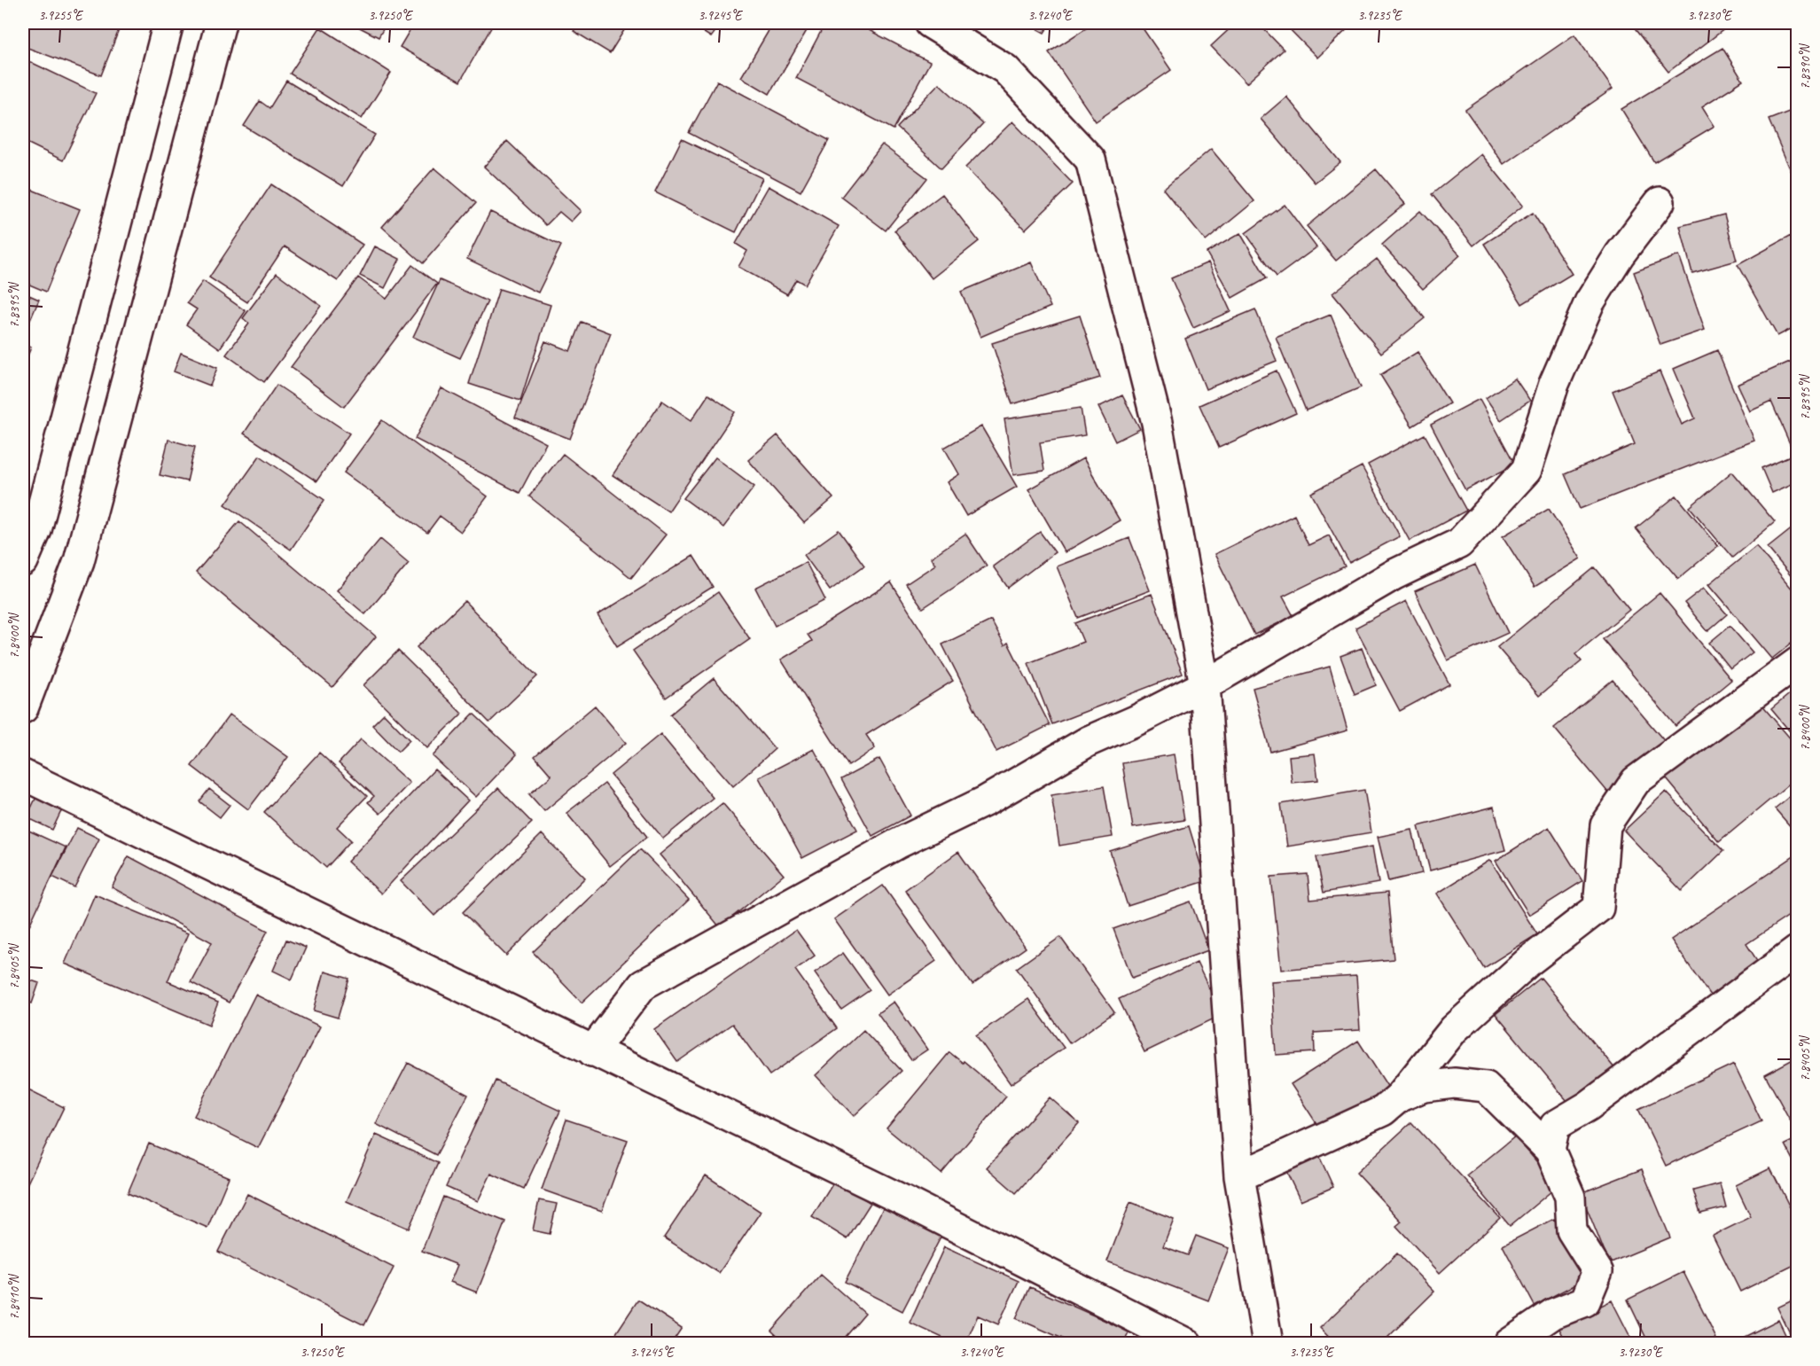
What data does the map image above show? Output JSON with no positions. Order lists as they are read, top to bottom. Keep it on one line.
{"coordinates":["3.9255°E","3.9250°E","3.9245°E","3.9240°E","3.9235°E","3.9230°E","7.8390°N","7.8395°N","7.8400°N","7.8405°N","7.8410°N"]}
